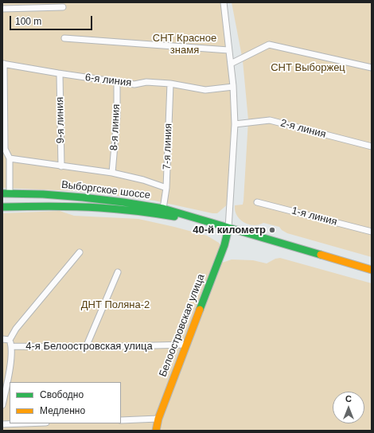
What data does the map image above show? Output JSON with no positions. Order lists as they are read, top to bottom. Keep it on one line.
{"streets":{"main road":["Выборгское шоссе","Белоостровская улица"],"street":["6-я линия","9-я линия","8-я линия","2-я линия","7-я линия","1-я линия","4-я Белоостровская улица"]},"crossings":[["6-я линия","9-я линия"],["6-я линия","8-я линия"],["6-я линия","7-я линия"],["7-я линия","Выборгское шоссе"],["Выборгское шоссе","Белоостровская улица"],["Белоостровская улица","4-я Белоостровская улица"]],"parks":["СНТ Красное знамя","СНТ Выборжец","ДНТ Поляна-2"],"places":["40-й километр"],"legend":["Свободно","Медленно"],"scale_bar":"100 m","north":"top"}
